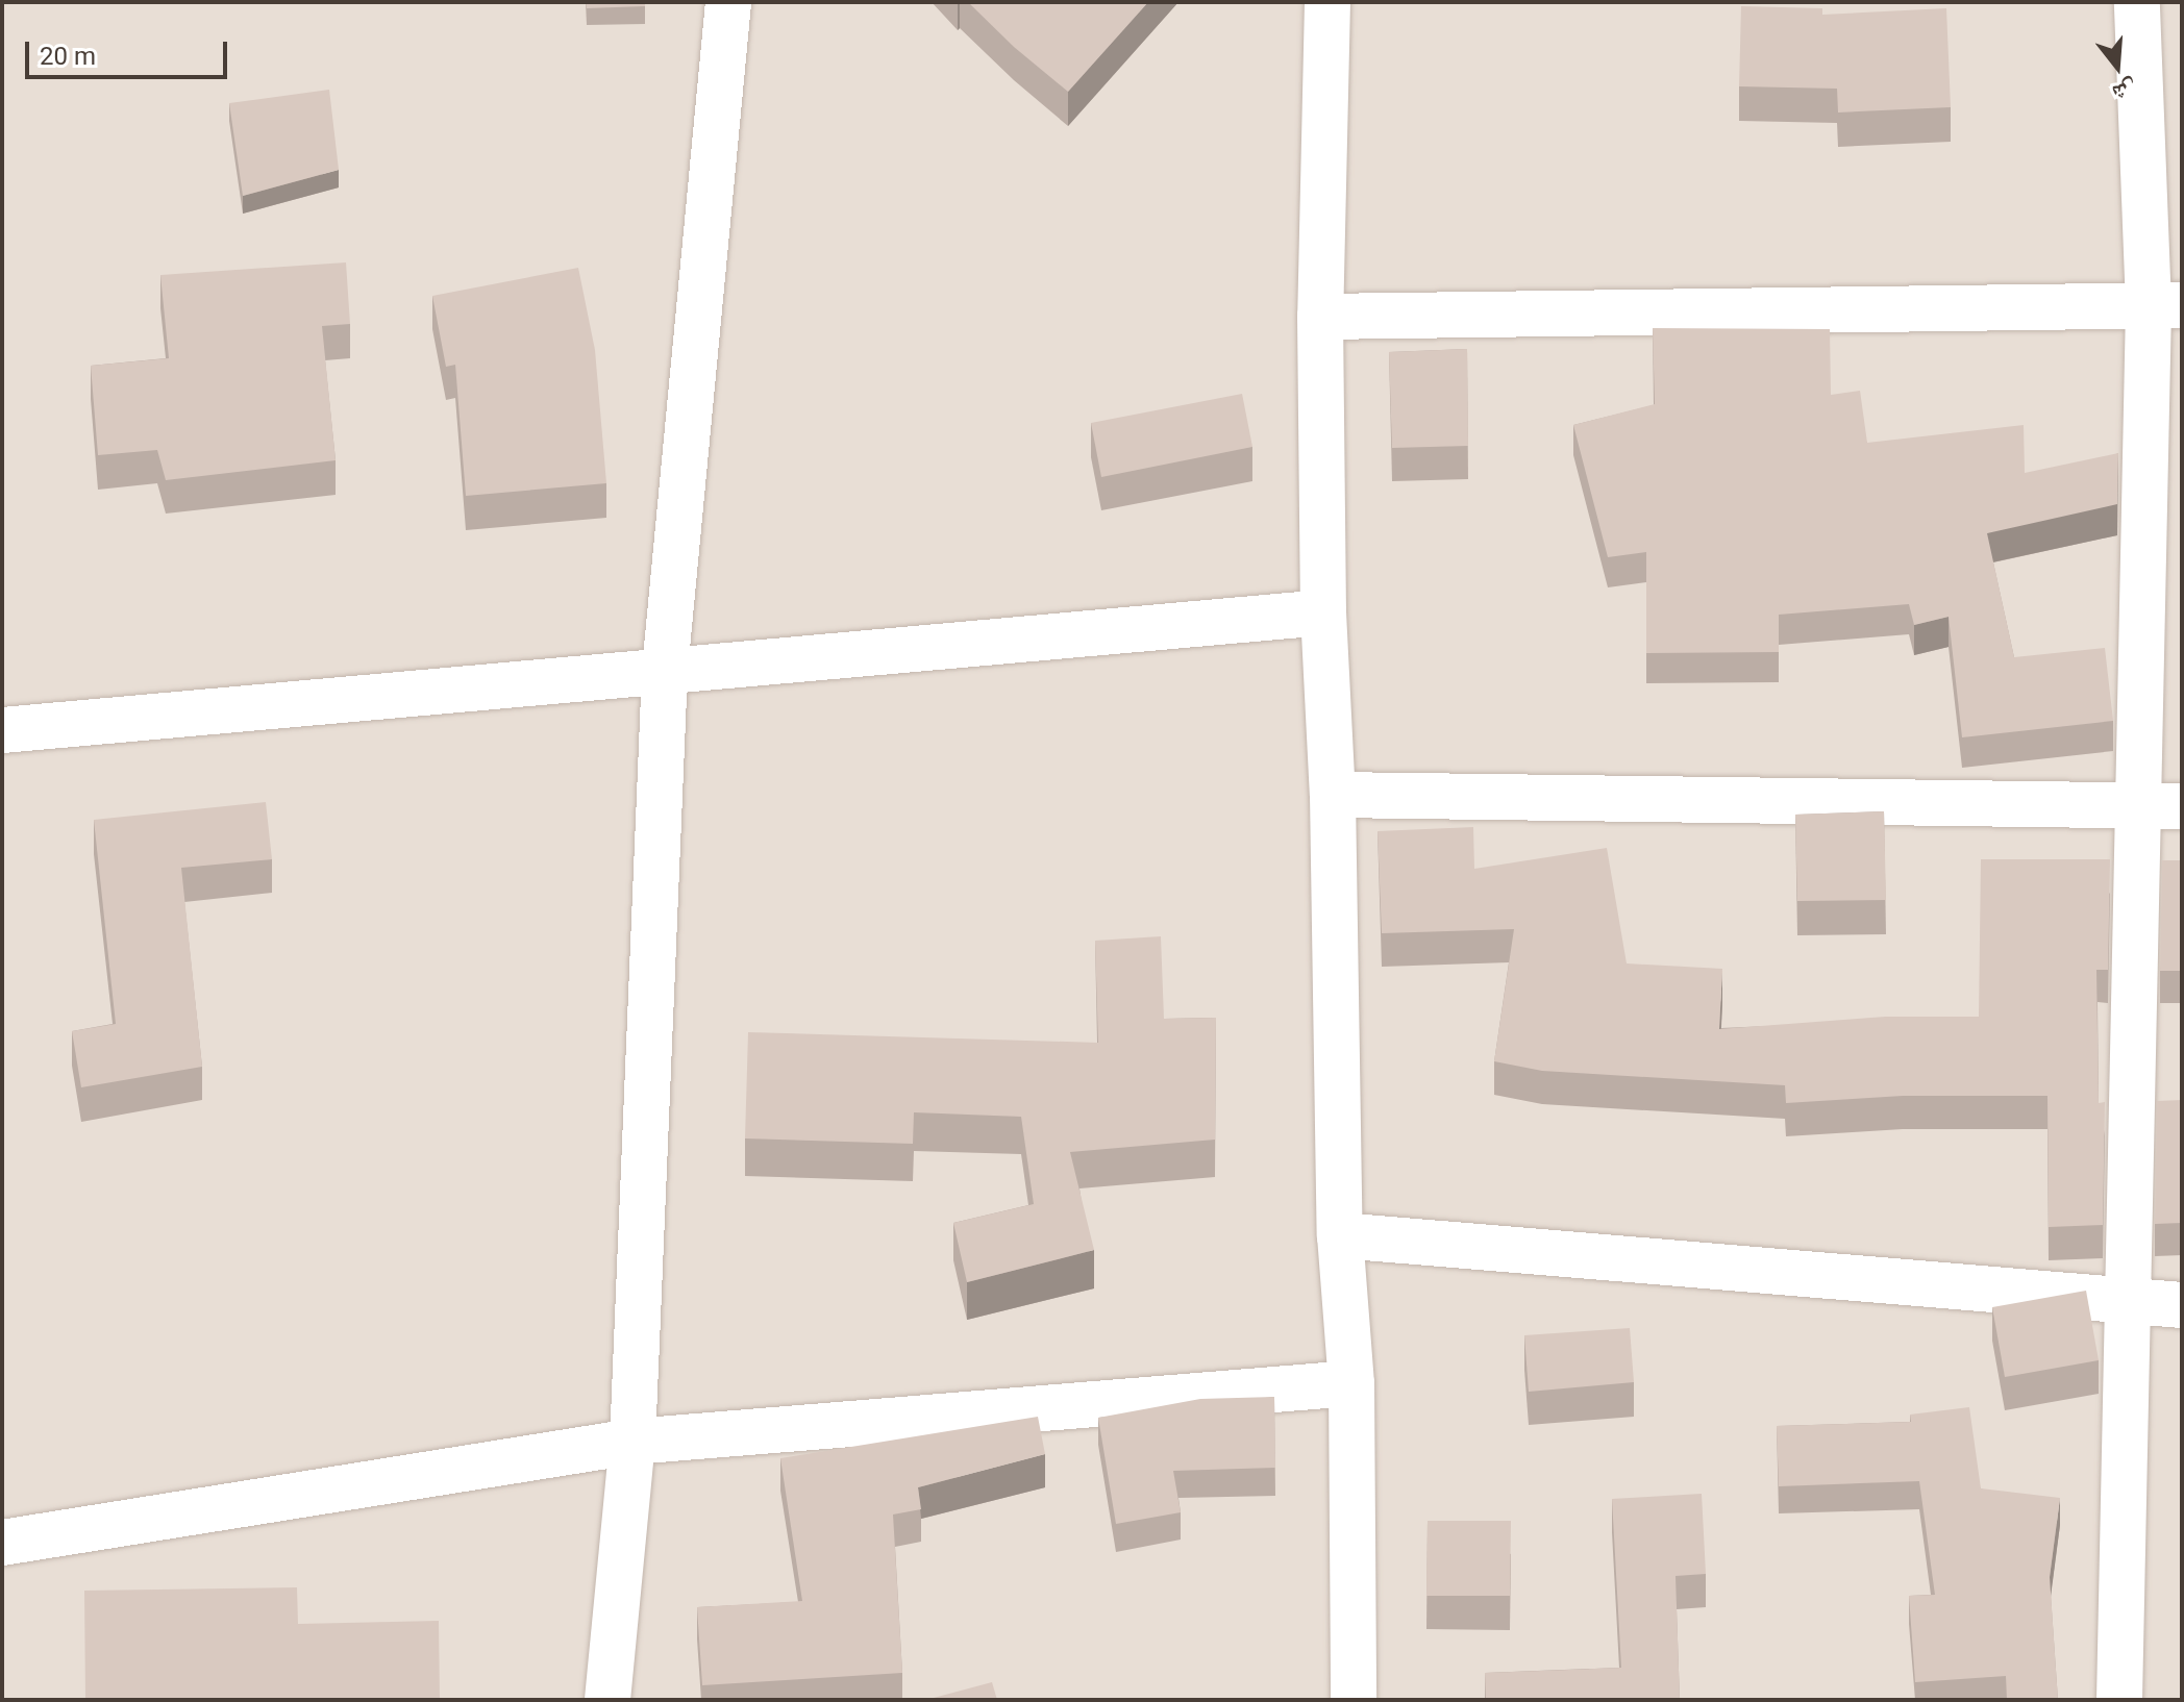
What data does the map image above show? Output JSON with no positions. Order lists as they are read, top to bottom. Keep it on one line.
{"scale_bar":"20 m","north":"bottom"}
